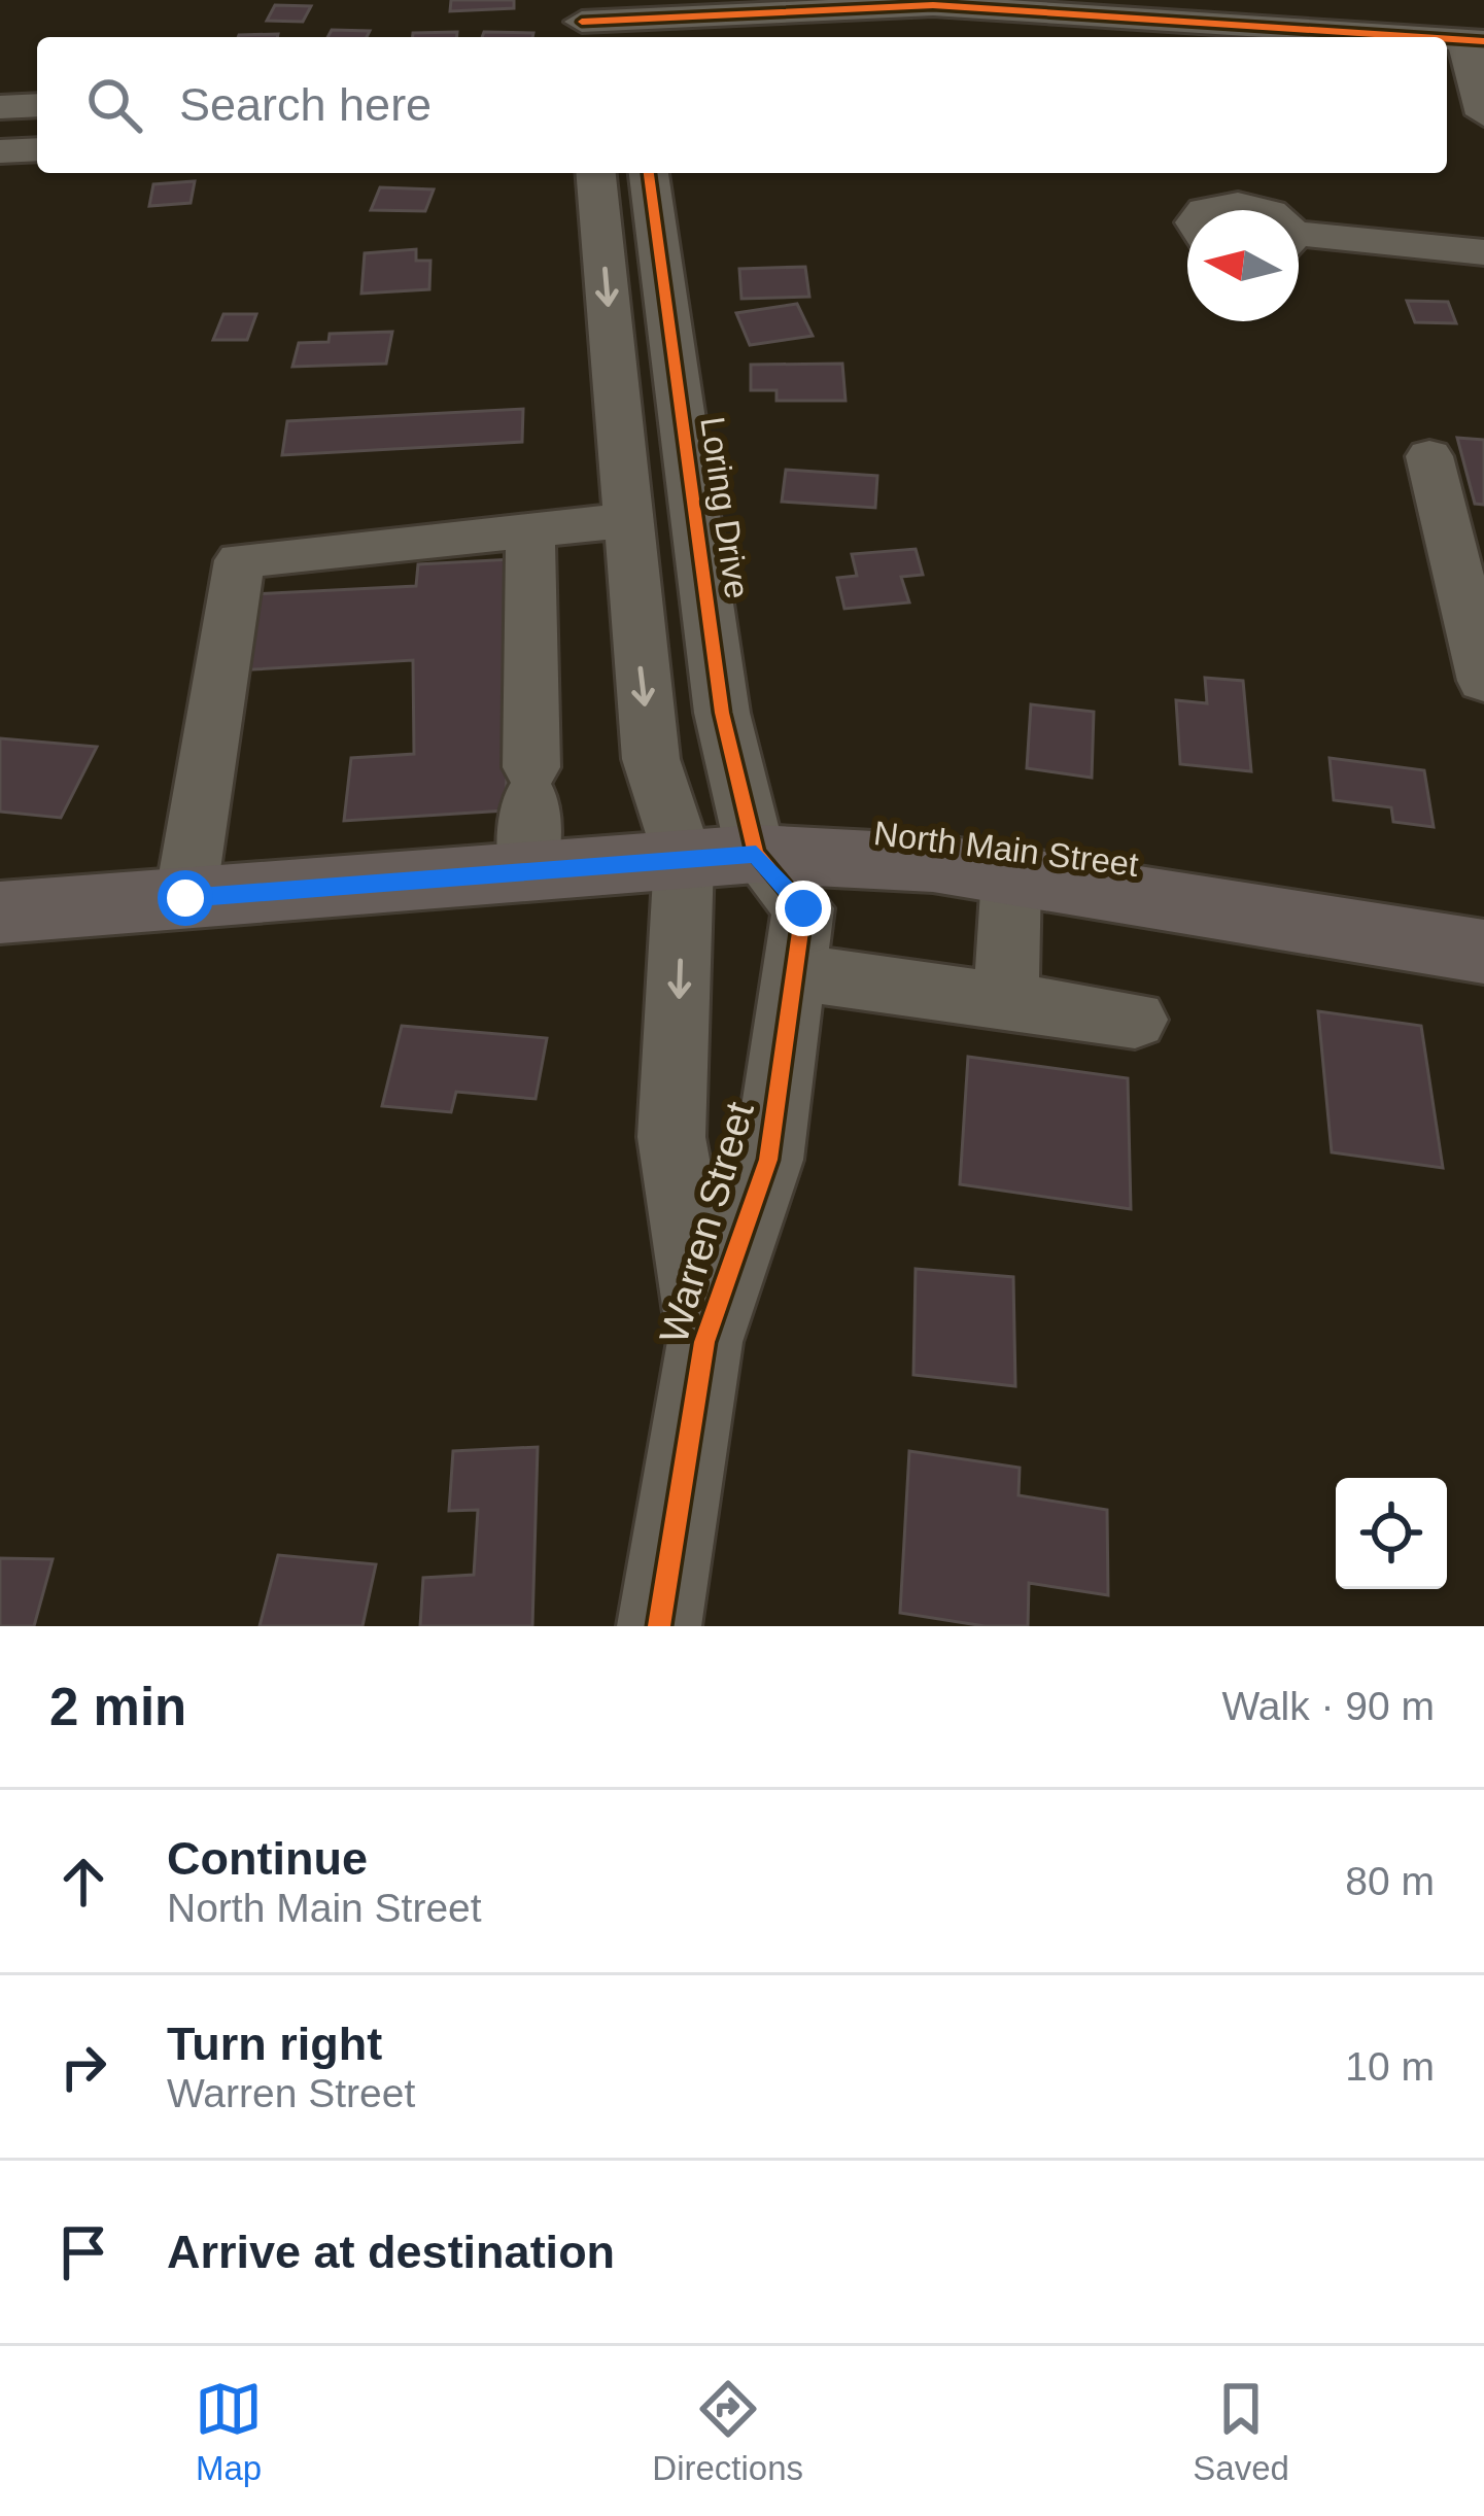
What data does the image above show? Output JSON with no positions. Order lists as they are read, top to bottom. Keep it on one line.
{"streets":{"main road":["North Main Street"],"street":["Loring Drive","Warren Street"]},"crossings":[["Loring Drive","North Main Street"],["Loring Drive","Warren Street"],["North Main Street","Warren Street"]],"north":"left","page":{"search":"Search here","heading":["2 min","Walk · 90 m"],"list":[["Continue","North Main Street","80 m"],["Turn right","Warren Street","10 m"],"Arrive at destination"],"nav":["Map","Directions","Saved"]}}
